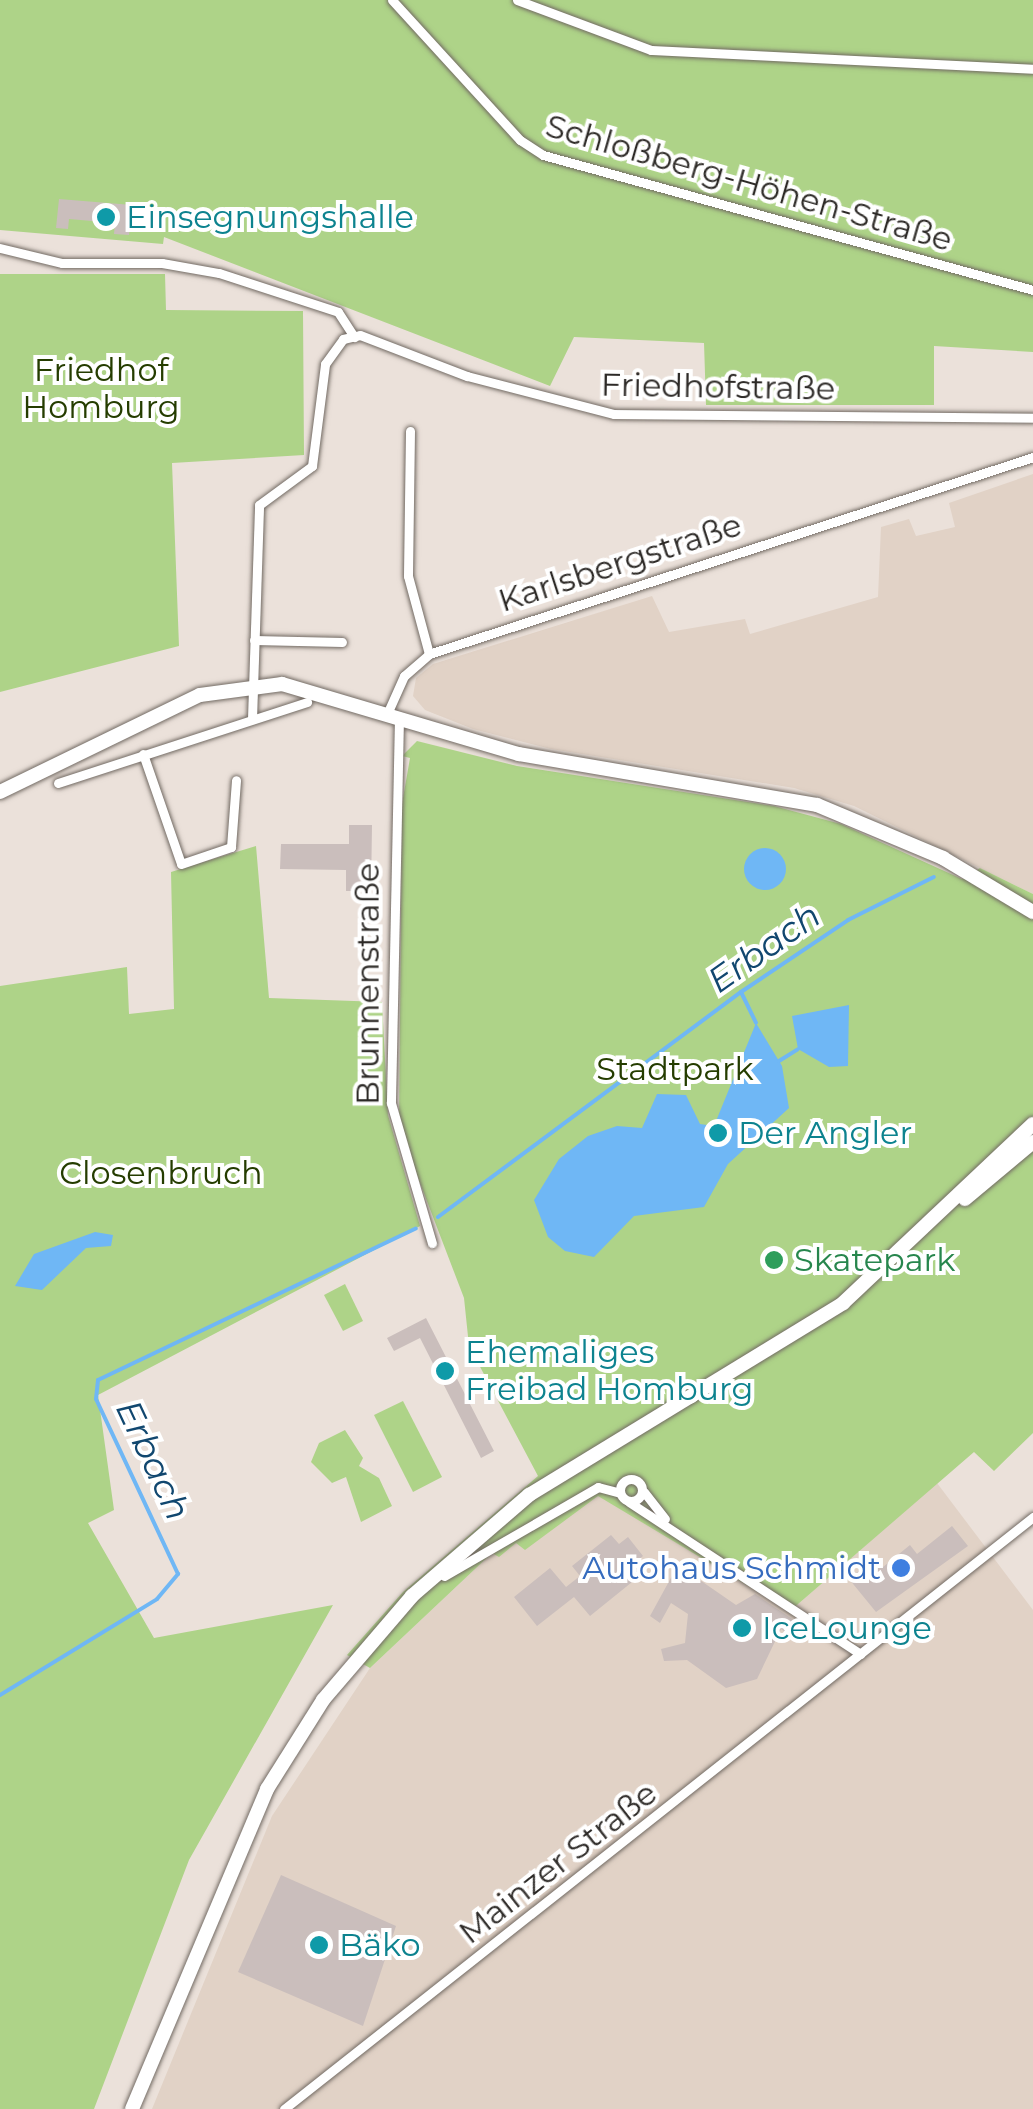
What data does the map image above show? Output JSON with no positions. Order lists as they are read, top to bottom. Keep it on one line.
{"streets":{"street":["Schloßberg-Höhen-Straße","Friedhofstraße","Karlsbergstraße","Brunnenstraße","Mainzer Straße"]},"water":["Erbach"],"parks":["Friedhof Homburg","Stadtpark","Closenbruch"],"places":["Einsegnungshalle","Der Angler","Skatepark","Ehemaliges Freibad Homburg","Autohaus Schmidt","IceLounge","Bäko"]}
